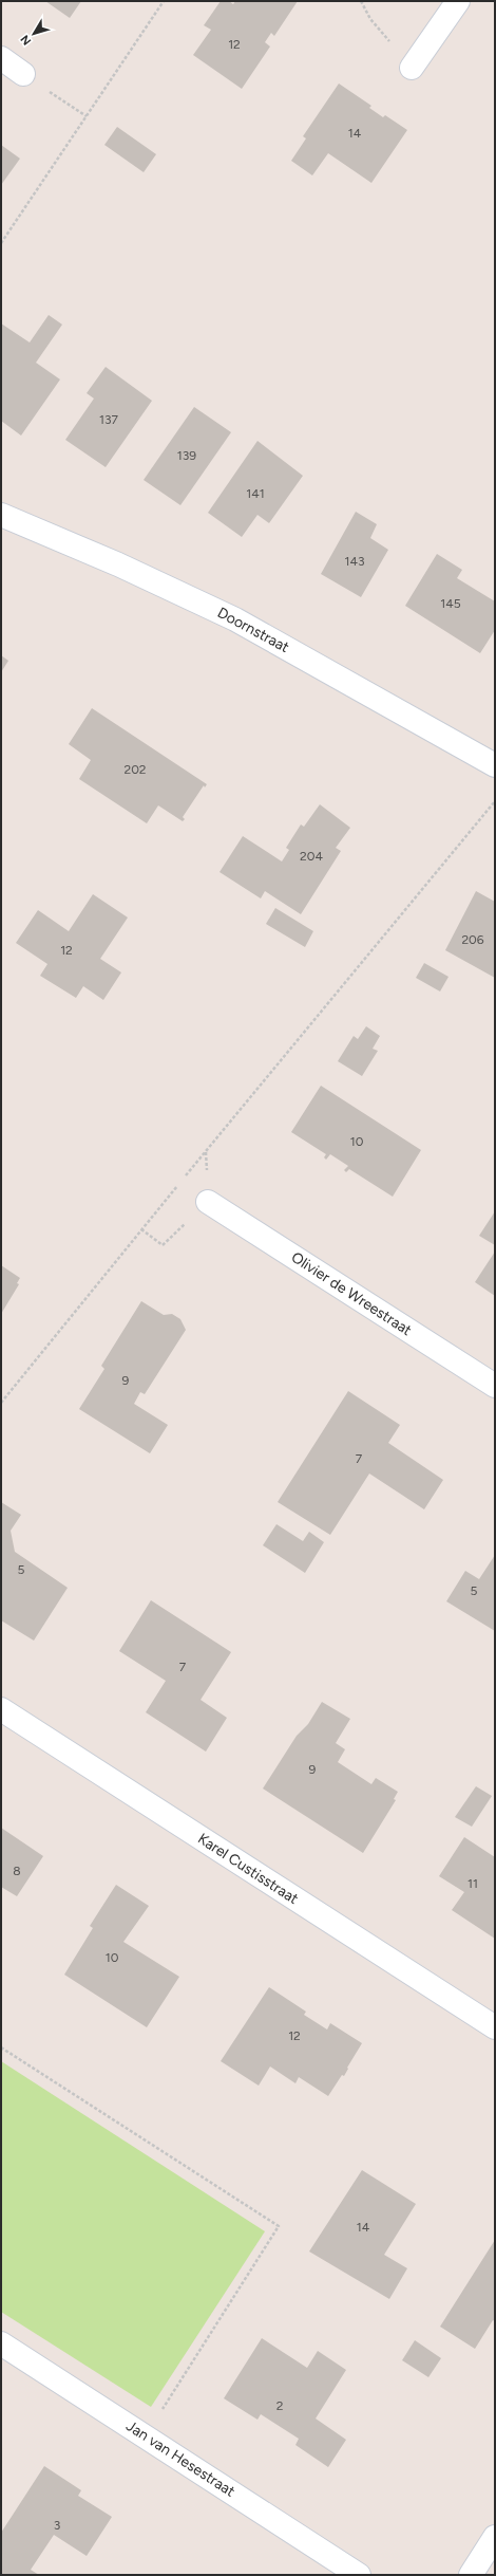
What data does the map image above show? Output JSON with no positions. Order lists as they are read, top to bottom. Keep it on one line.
{"streets":{"street":["Doornstraat","Olivier de Wreestraat","Karel Custisstraat","Jan van Hesestraat"]},"house_numbers":["12","14","137","139","141","143","145","202","204","206","12","10","9","7","5","5","7","9","8","11","10","12","14","2","3"],"north":"bottom left"}
